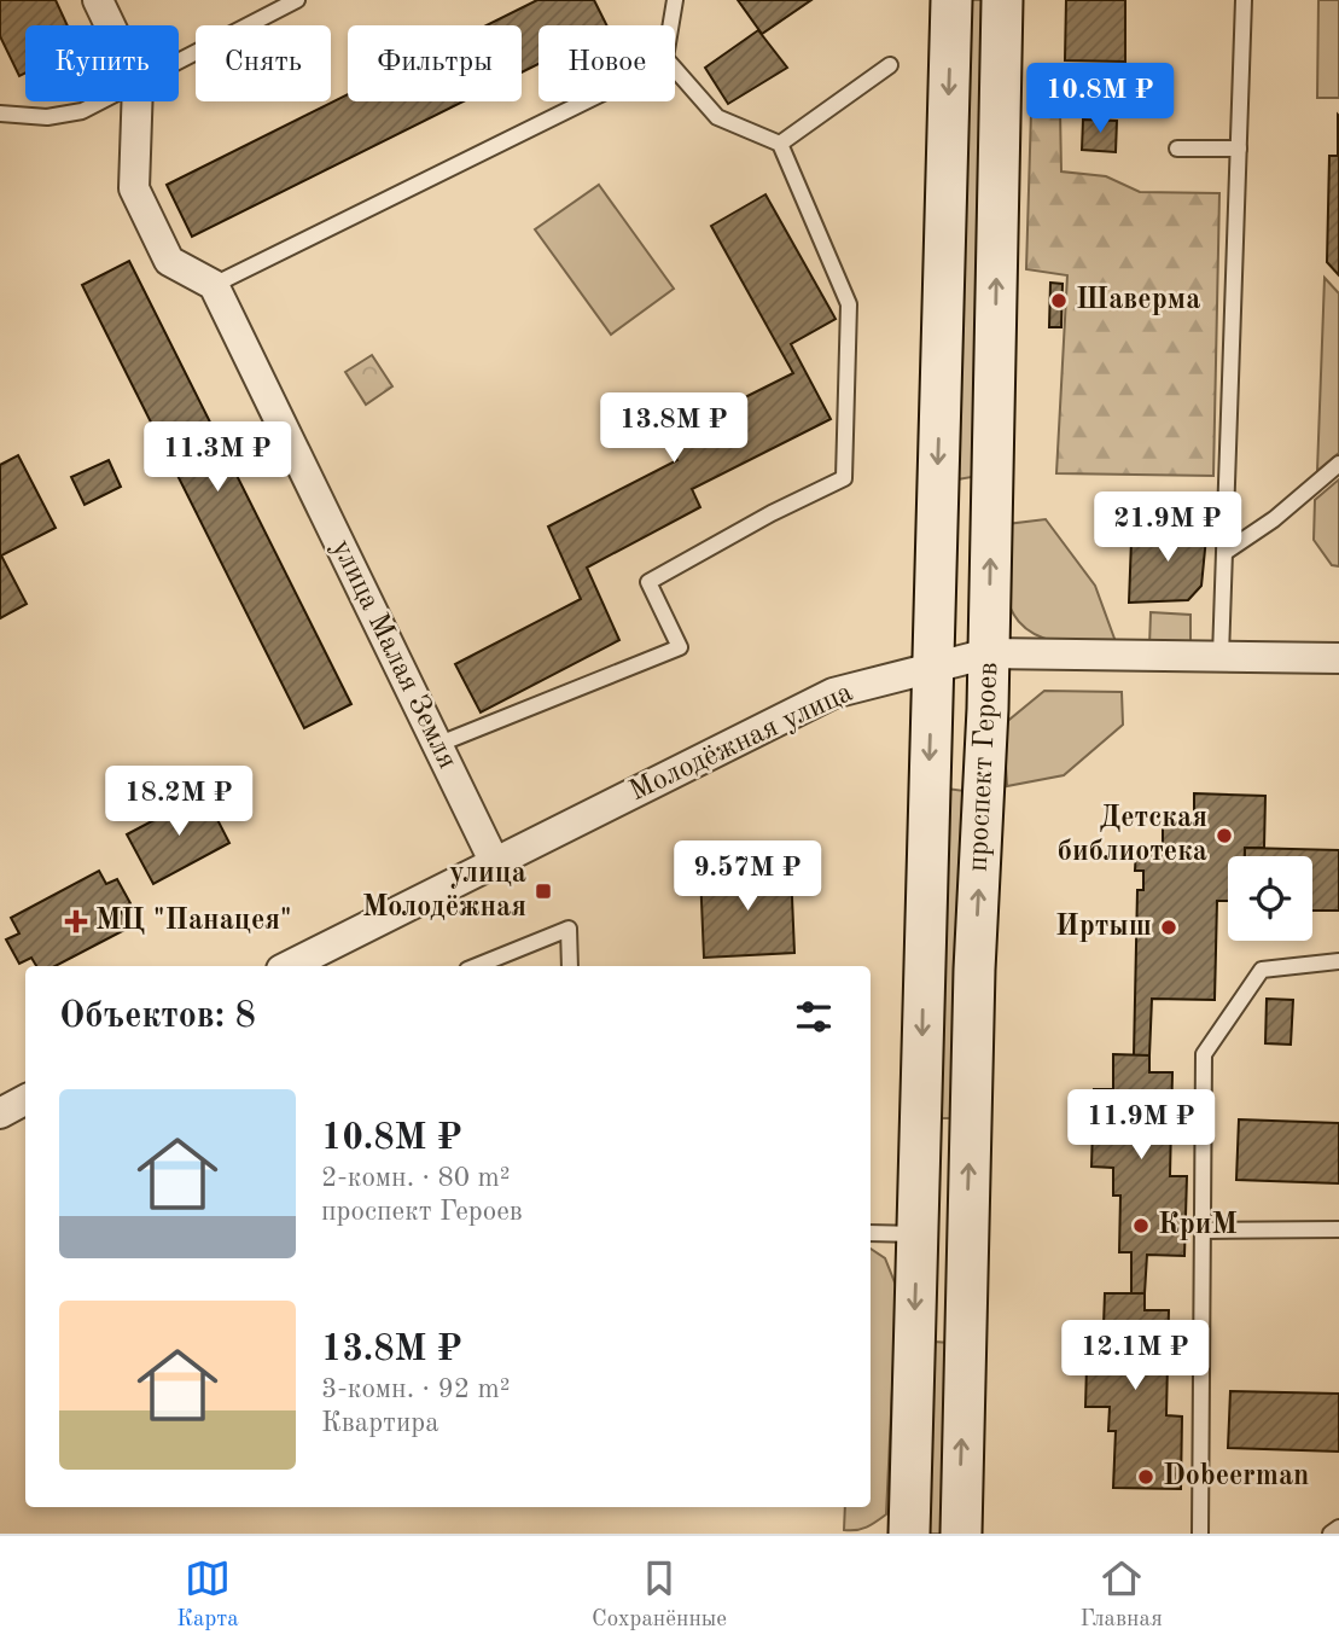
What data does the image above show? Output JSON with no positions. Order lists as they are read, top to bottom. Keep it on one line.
{"streets":{"main road":["проспект Героев"],"street":["улица Малая Земля","Молодёжная улица"]},"crossings":[["улица Малая Земля","Молодёжная улица"],["Молодёжная улица","проспект Героев"]],"places":{"other":["Шаверма","Детская библиотека","Иртыш","КриМ","Dobeerman"],"transit":["улица Молодёжная"],"health":["МЦ \"Панацея\""]},"page":{"chip":["Купить","Снять","Фильтры","Новое"],"price":["10.8M ₽","13.8M ₽","11.3M ₽","21.9M ₽","18.2M ₽","9.57M ₽","11.9M ₽","12.1M ₽"],"heading":"Объектов: 8","list":[{"name":"10.8M ₽","note":"2-комн. · 80 m² · проспект Героев"},{"name":"13.8M ₽","note":"3-комн. · 92 m² · Квартира"}],"tabs":["Карта","Сохранённые","Главная"]}}
